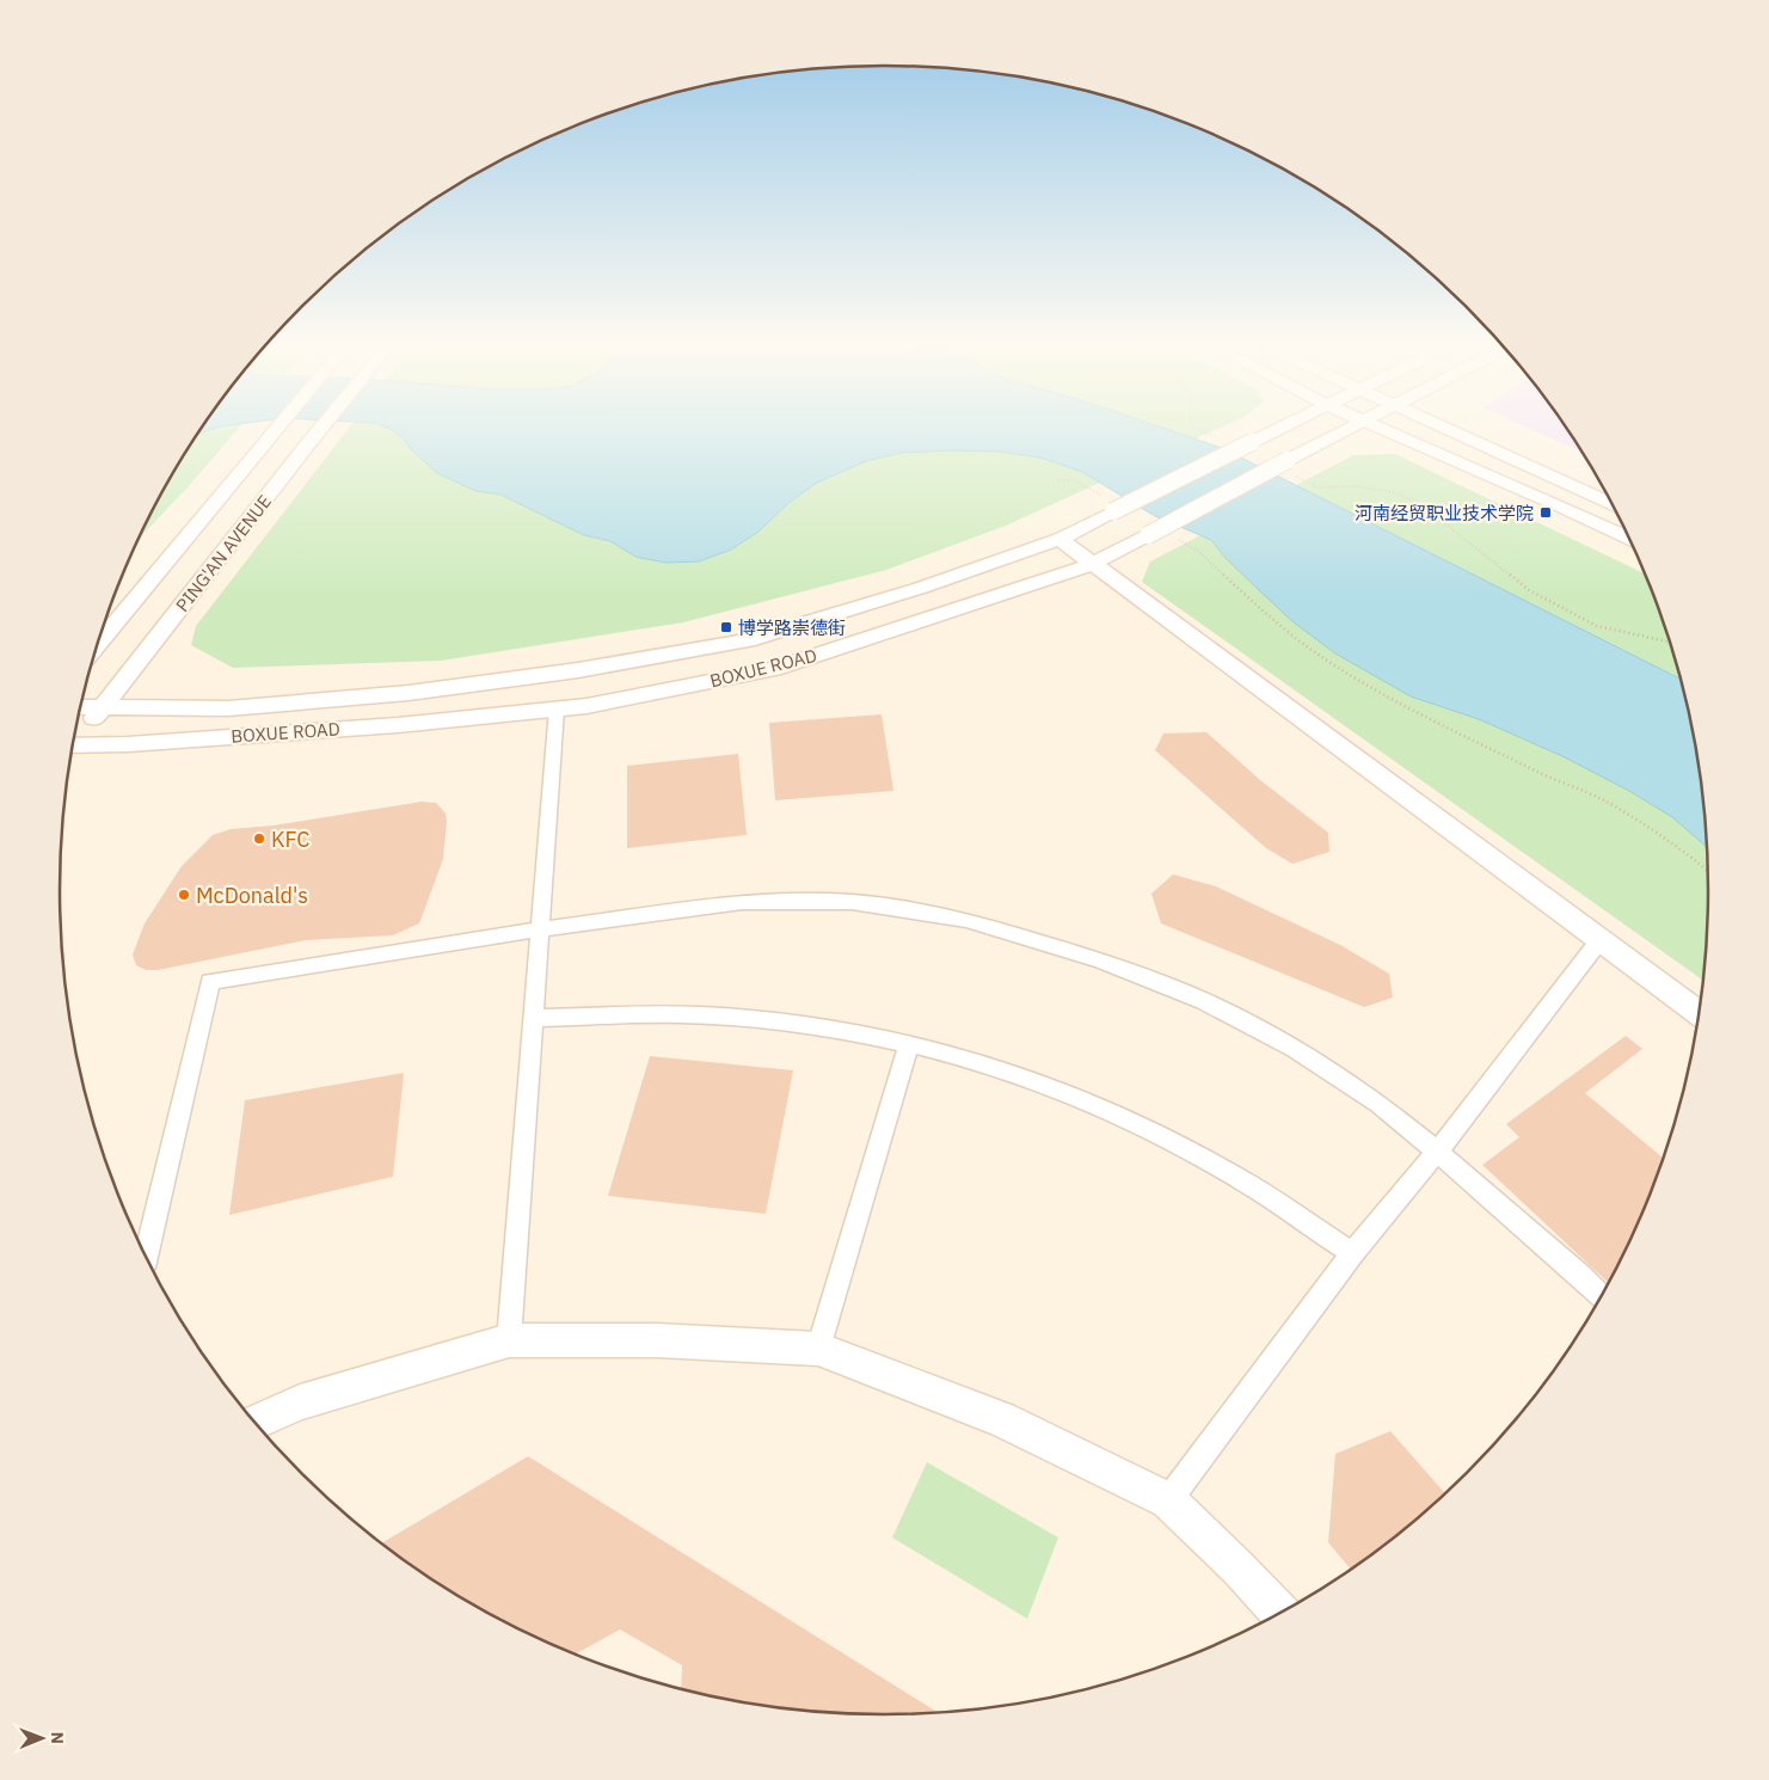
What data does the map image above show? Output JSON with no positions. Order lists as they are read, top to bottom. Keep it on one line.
{"streets":{"main road":["PING'AN AVENUE","BOXUE ROAD"]},"crossings":[["PING'AN AVENUE","BOXUE ROAD"]],"places":{"transit":["河南经贸职业技术学院","博学路崇德街"],"other":["KFC","McDonald's"]},"north":"right"}
